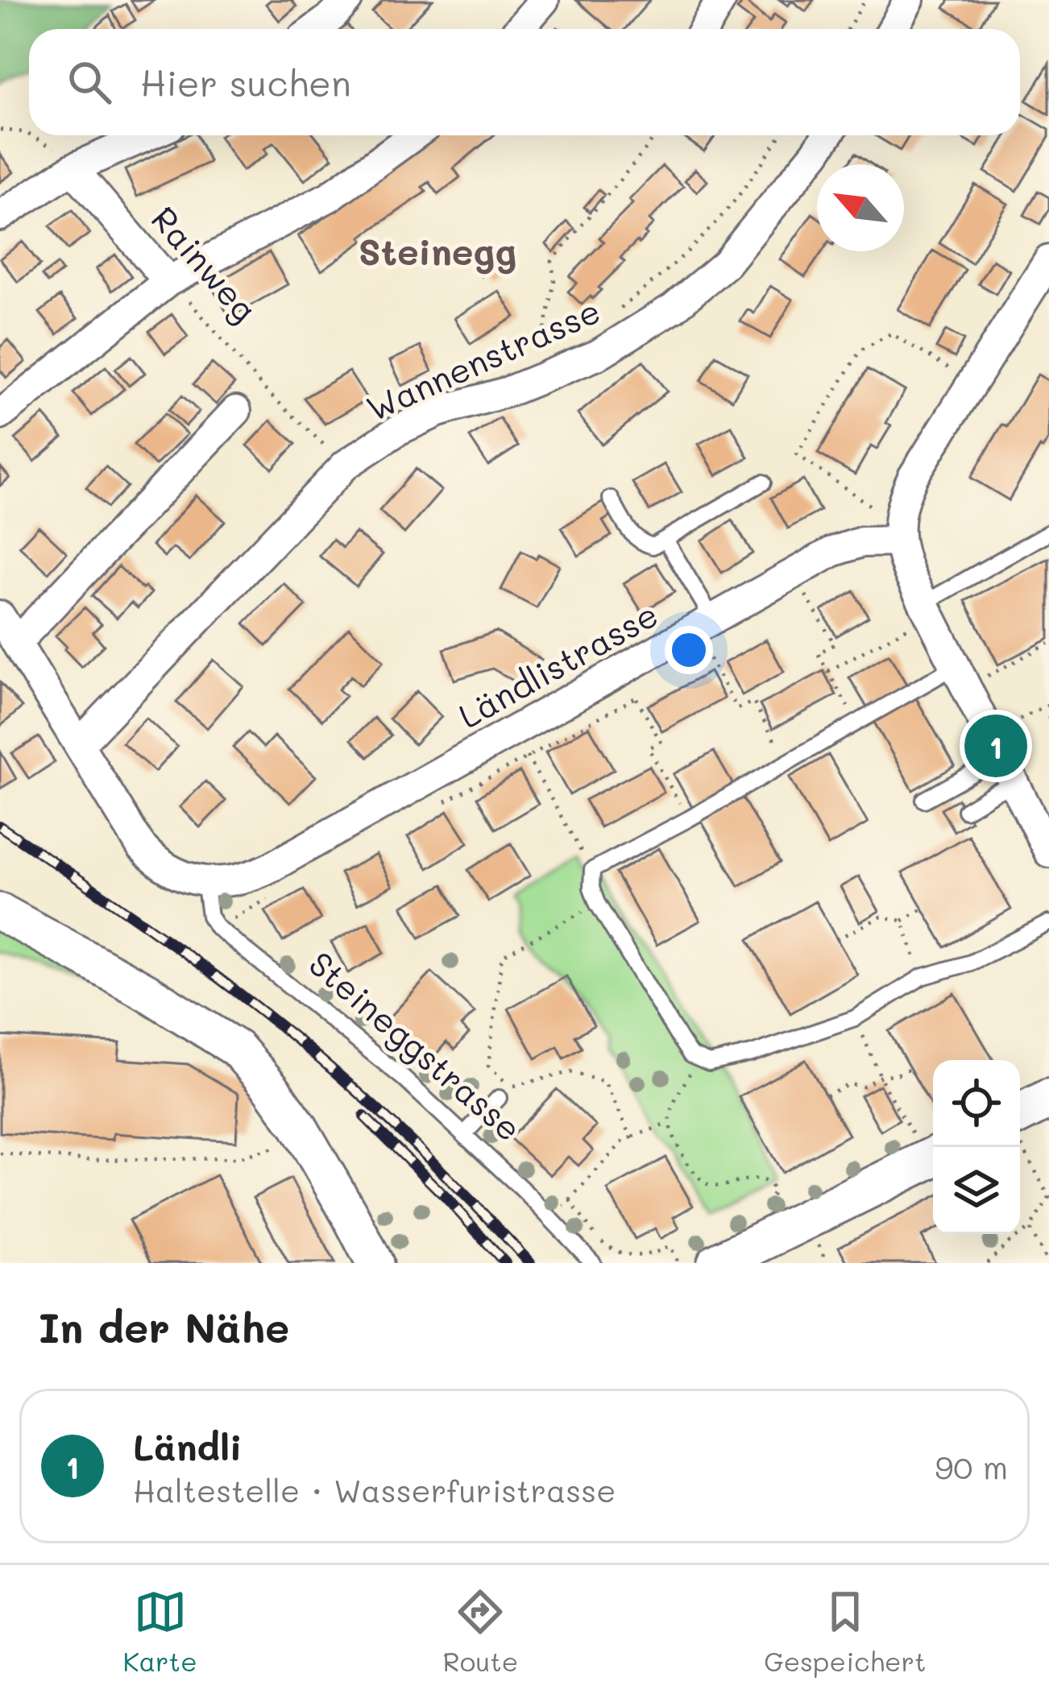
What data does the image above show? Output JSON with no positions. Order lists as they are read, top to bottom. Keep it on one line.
{"streets":{"street":["Rainweg","Wannenstrasse","Ländlistrasse"],"lane":["Steineggstrasse"]},"crossings":[["Rainweg","Wannenstrasse"],["Ländlistrasse","Steineggstrasse"]],"districts":["Steinegg"],"north":"top left","page":{"search":"Hier suchen","pins":"1","heading":"In der Nähe","list":[{"mark":"1","name":"Ländli","note":"Haltestelle · Wasserfuristrasse","value":"90 m"}],"nav":["Karte","Route","Gespeichert"]}}
